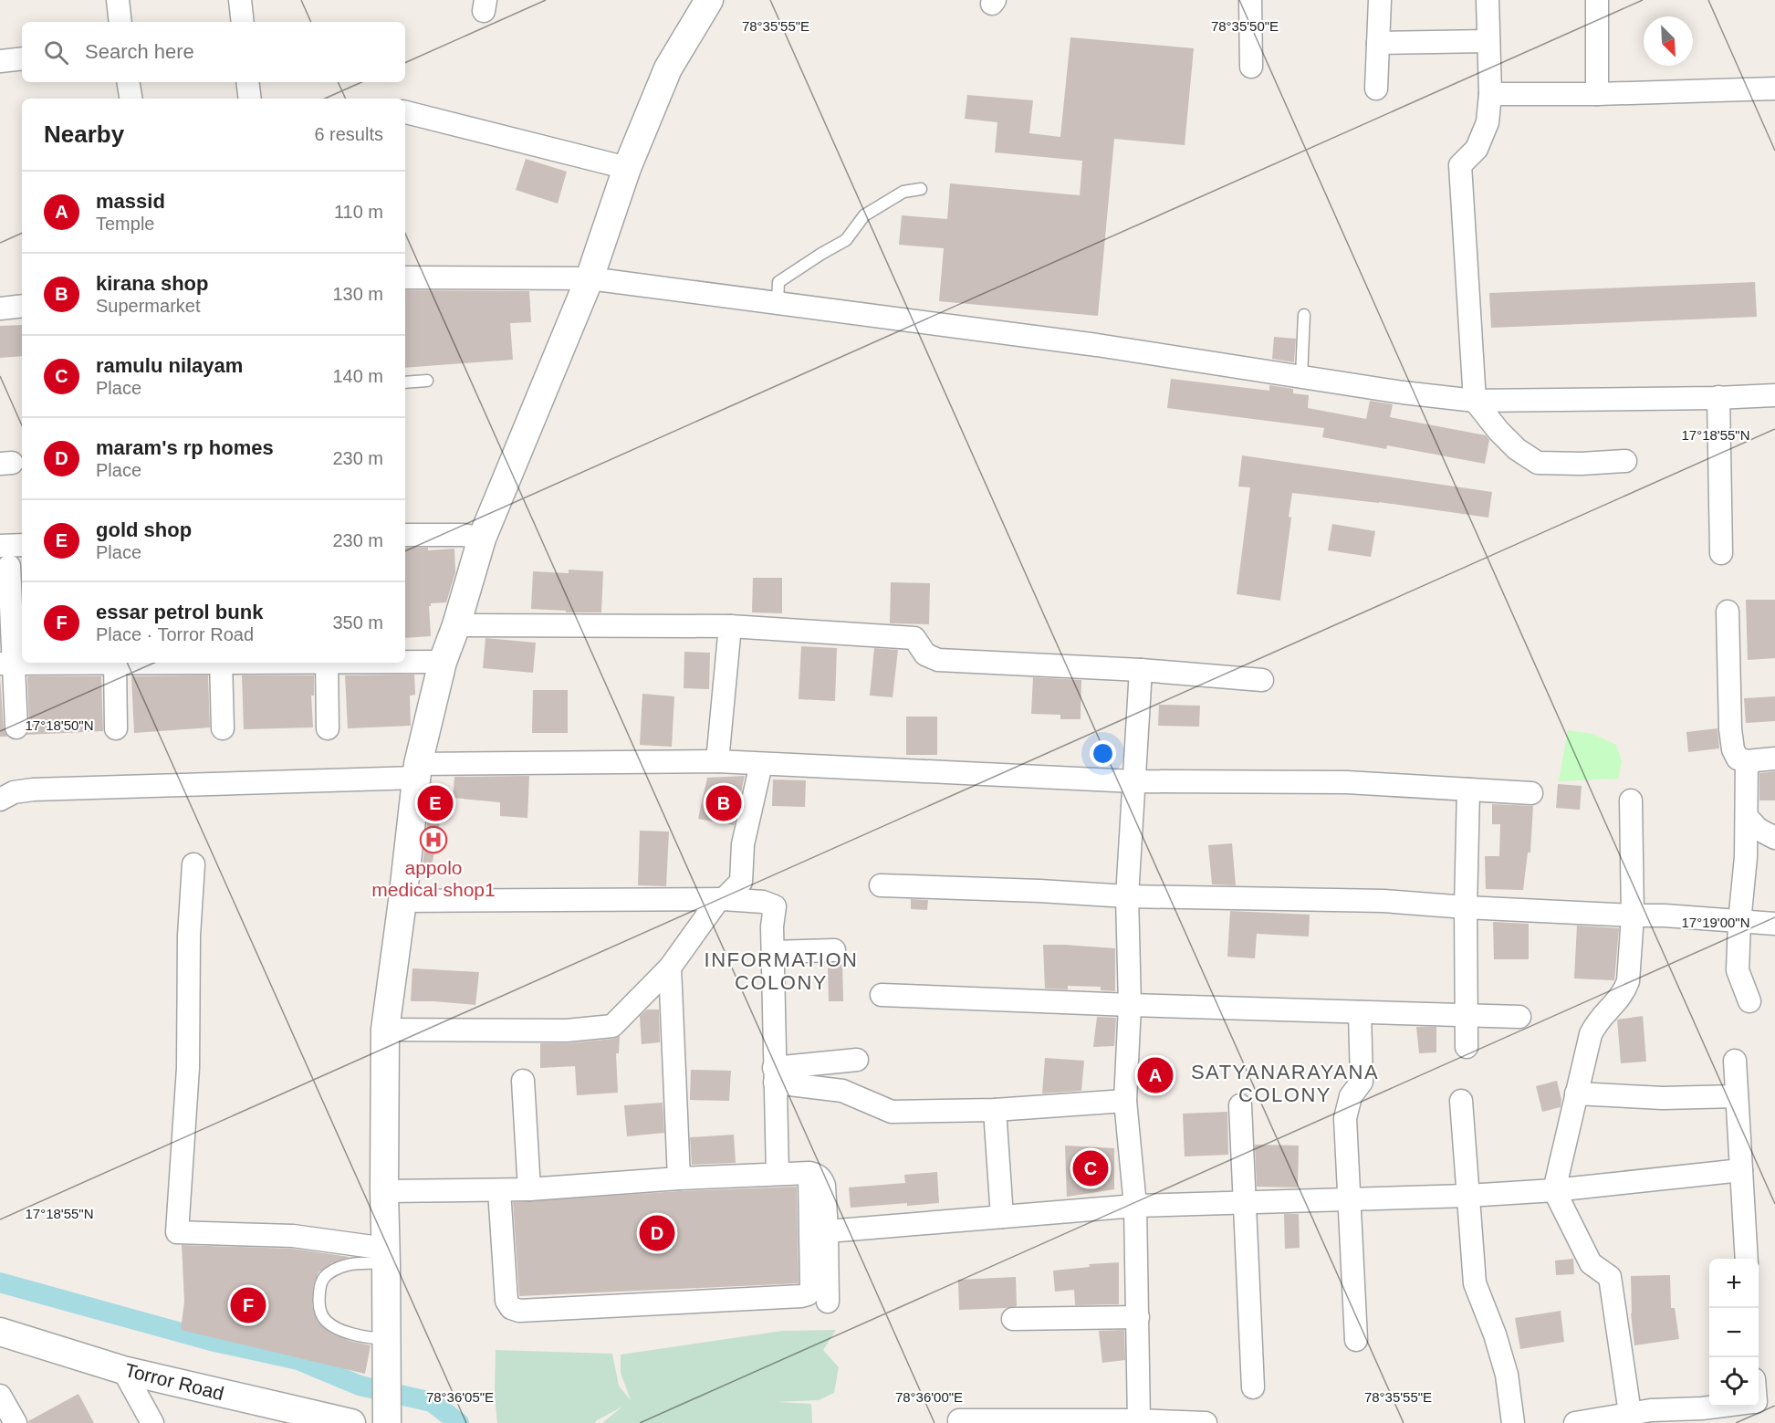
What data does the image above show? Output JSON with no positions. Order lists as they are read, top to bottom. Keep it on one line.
{"streets":{"street":["Torror Road"]},"districts":["INFORMATION COLONY","SATYANARAYANA COLONY"],"places":{"hospital":["appolo medical shop1"]},"north":"bottom right","page":{"search":"Search here","heading":["Nearby","6 results"],"list":[{"mark":"A","name":"massid","note":"Temple","value":"110 m"},{"mark":"B","name":"kirana shop","note":"Supermarket","value":"130 m"},{"mark":"C","name":"ramulu nilayam","note":"Place","value":"140 m"},{"mark":"D","name":"maram's rp homes","note":"Place","value":"230 m"},{"mark":"E","name":"gold shop","note":"Place","value":"230 m"},{"mark":"F","name":"essar petrol bunk","note":"Place · Torror Road","value":"350 m"}],"pins":["B","E","A","C","D","F"],"map_buttons":["+","−"]},"coordinates":["78°35'55\"E","78°35'50\"E","17°18'55\"N","17°18'50\"N","17°19'00\"N","78°36'05\"E","78°36'00\"E"]}
